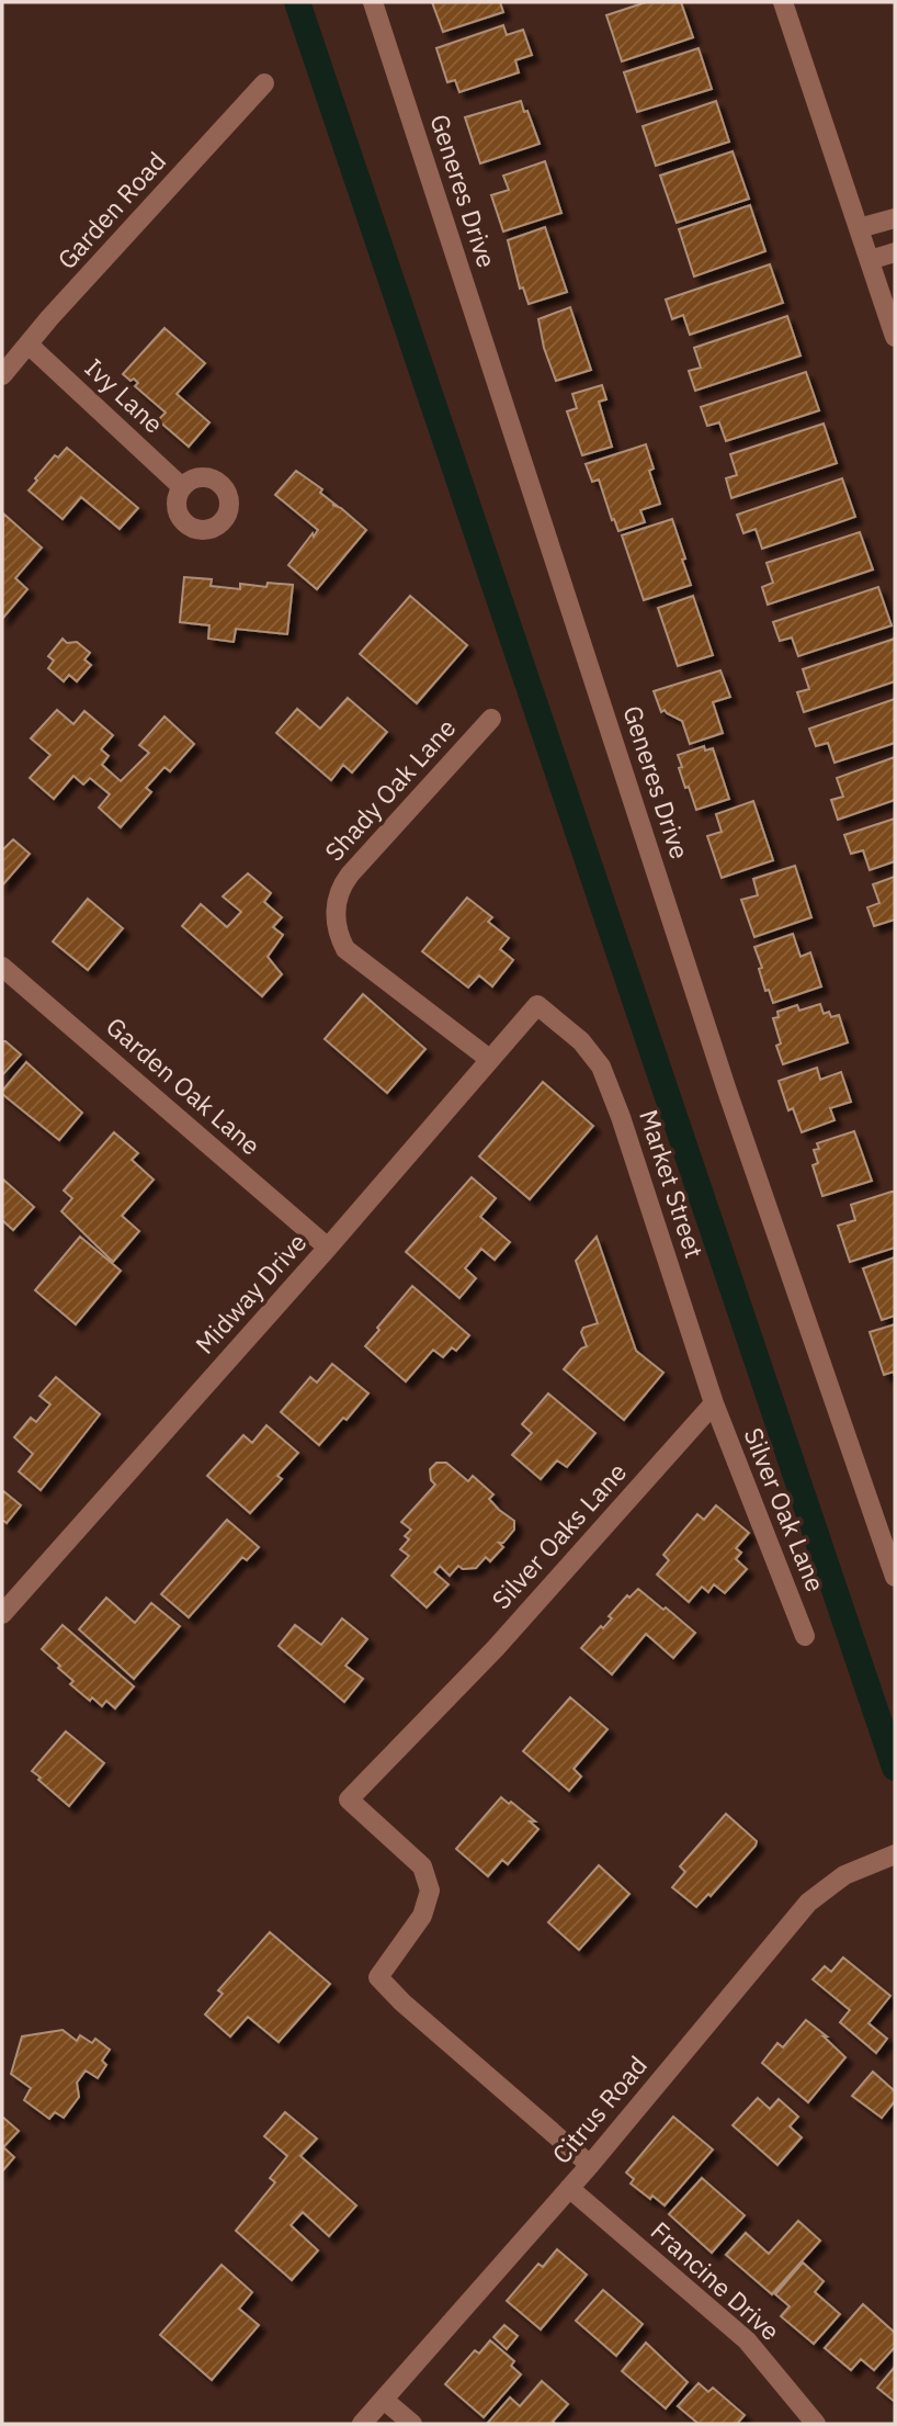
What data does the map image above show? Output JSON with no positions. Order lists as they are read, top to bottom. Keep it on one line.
{"streets":{"street":["Generes Drive","Garden Road","Ivy Lane","Shady Oak Lane","Garden Oak Lane","Market Street","Midway Drive","Silver Oak Lane","Silver Oaks Lane","Citrus Road","Francine Drive"]},"crossings":[["Garden Road","Ivy Lane"],["Shady Oak Lane","Midway Drive"],["Garden Oak Lane","Midway Drive"],["Market Street","Midway Drive"],["Market Street","Silver Oak Lane"],["Market Street","Silver Oaks Lane"],["Silver Oak Lane","Silver Oaks Lane"],["Silver Oaks Lane","Citrus Road"],["Citrus Road","Francine Drive"]]}
